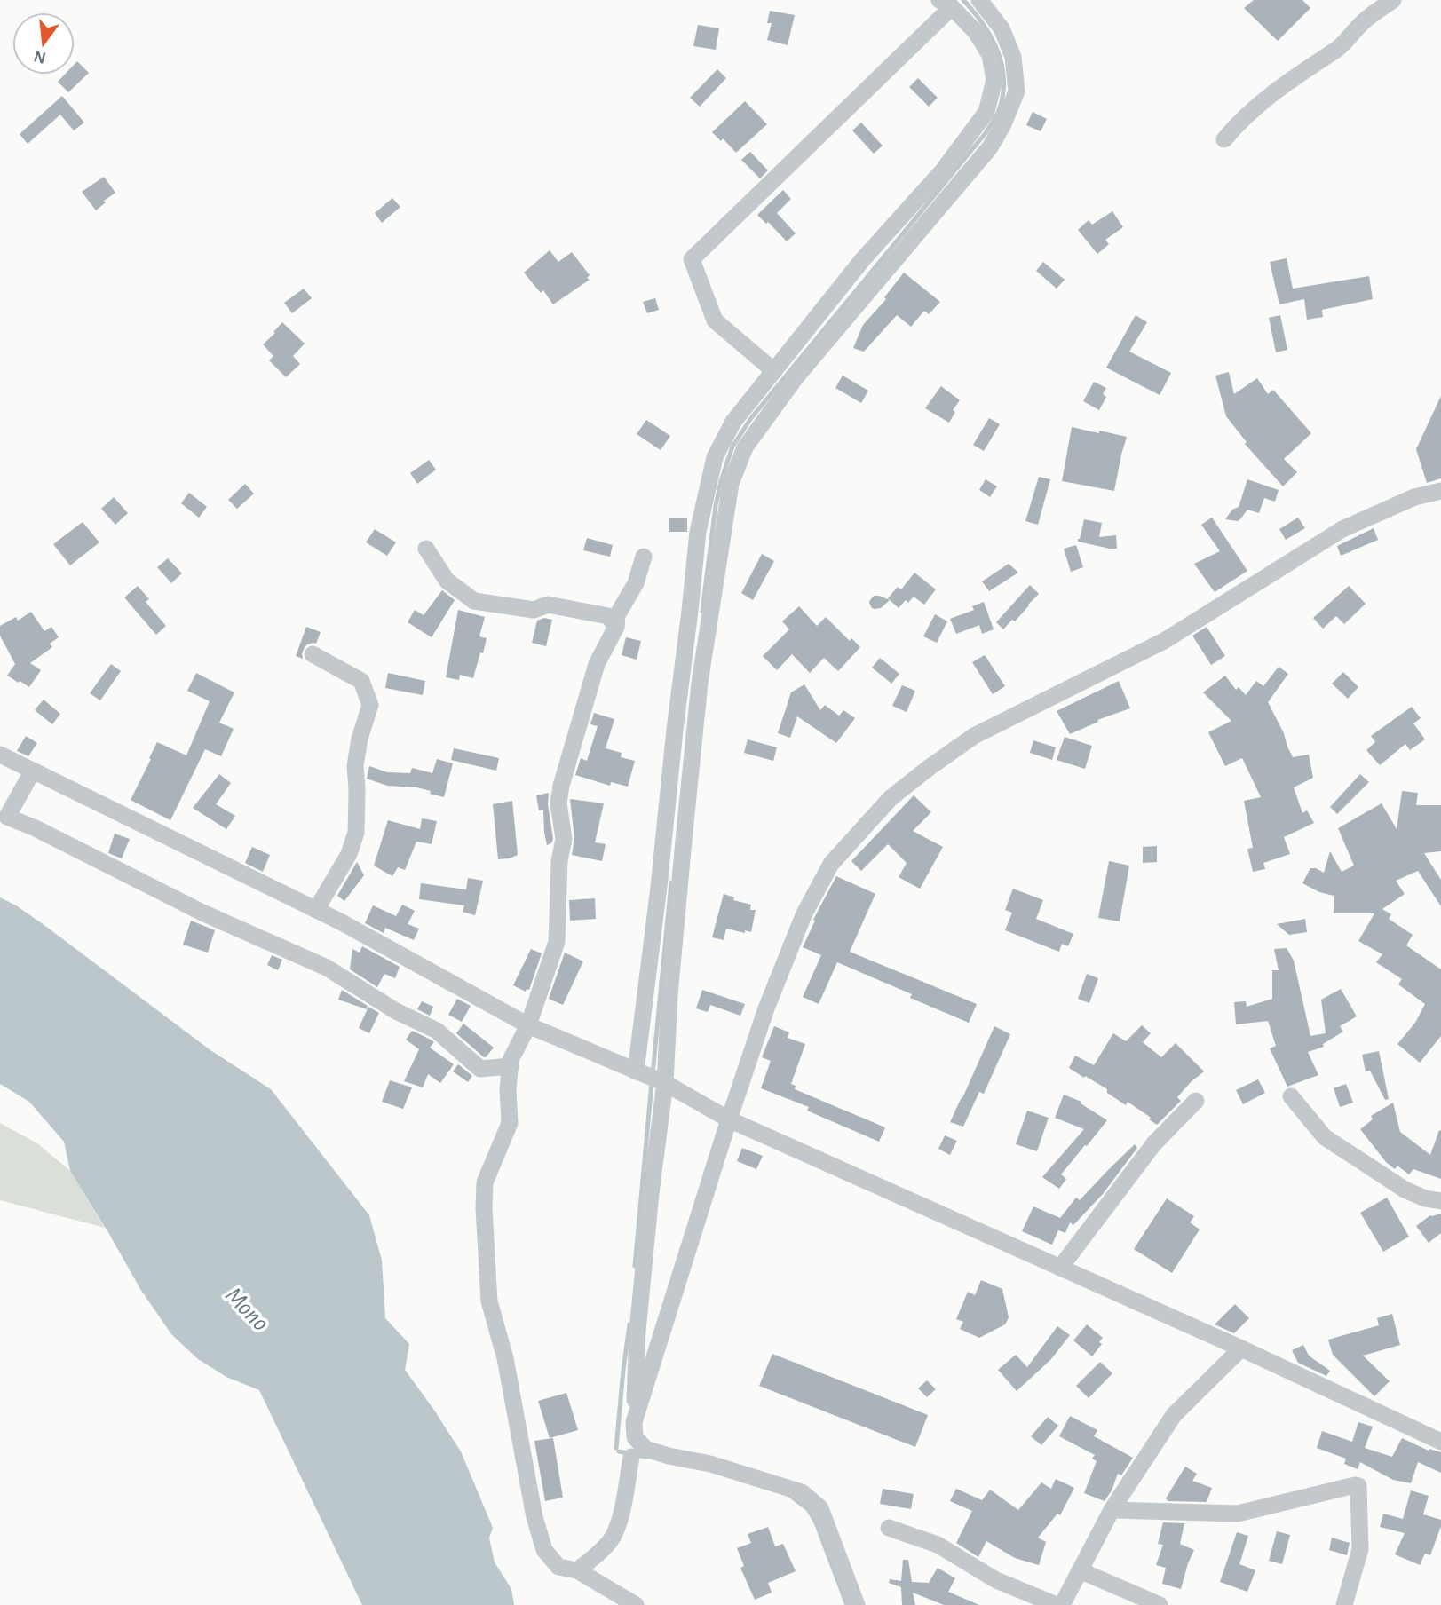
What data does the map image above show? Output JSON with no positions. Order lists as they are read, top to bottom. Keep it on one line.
{"water":["Mono"],"north":"bottom"}
